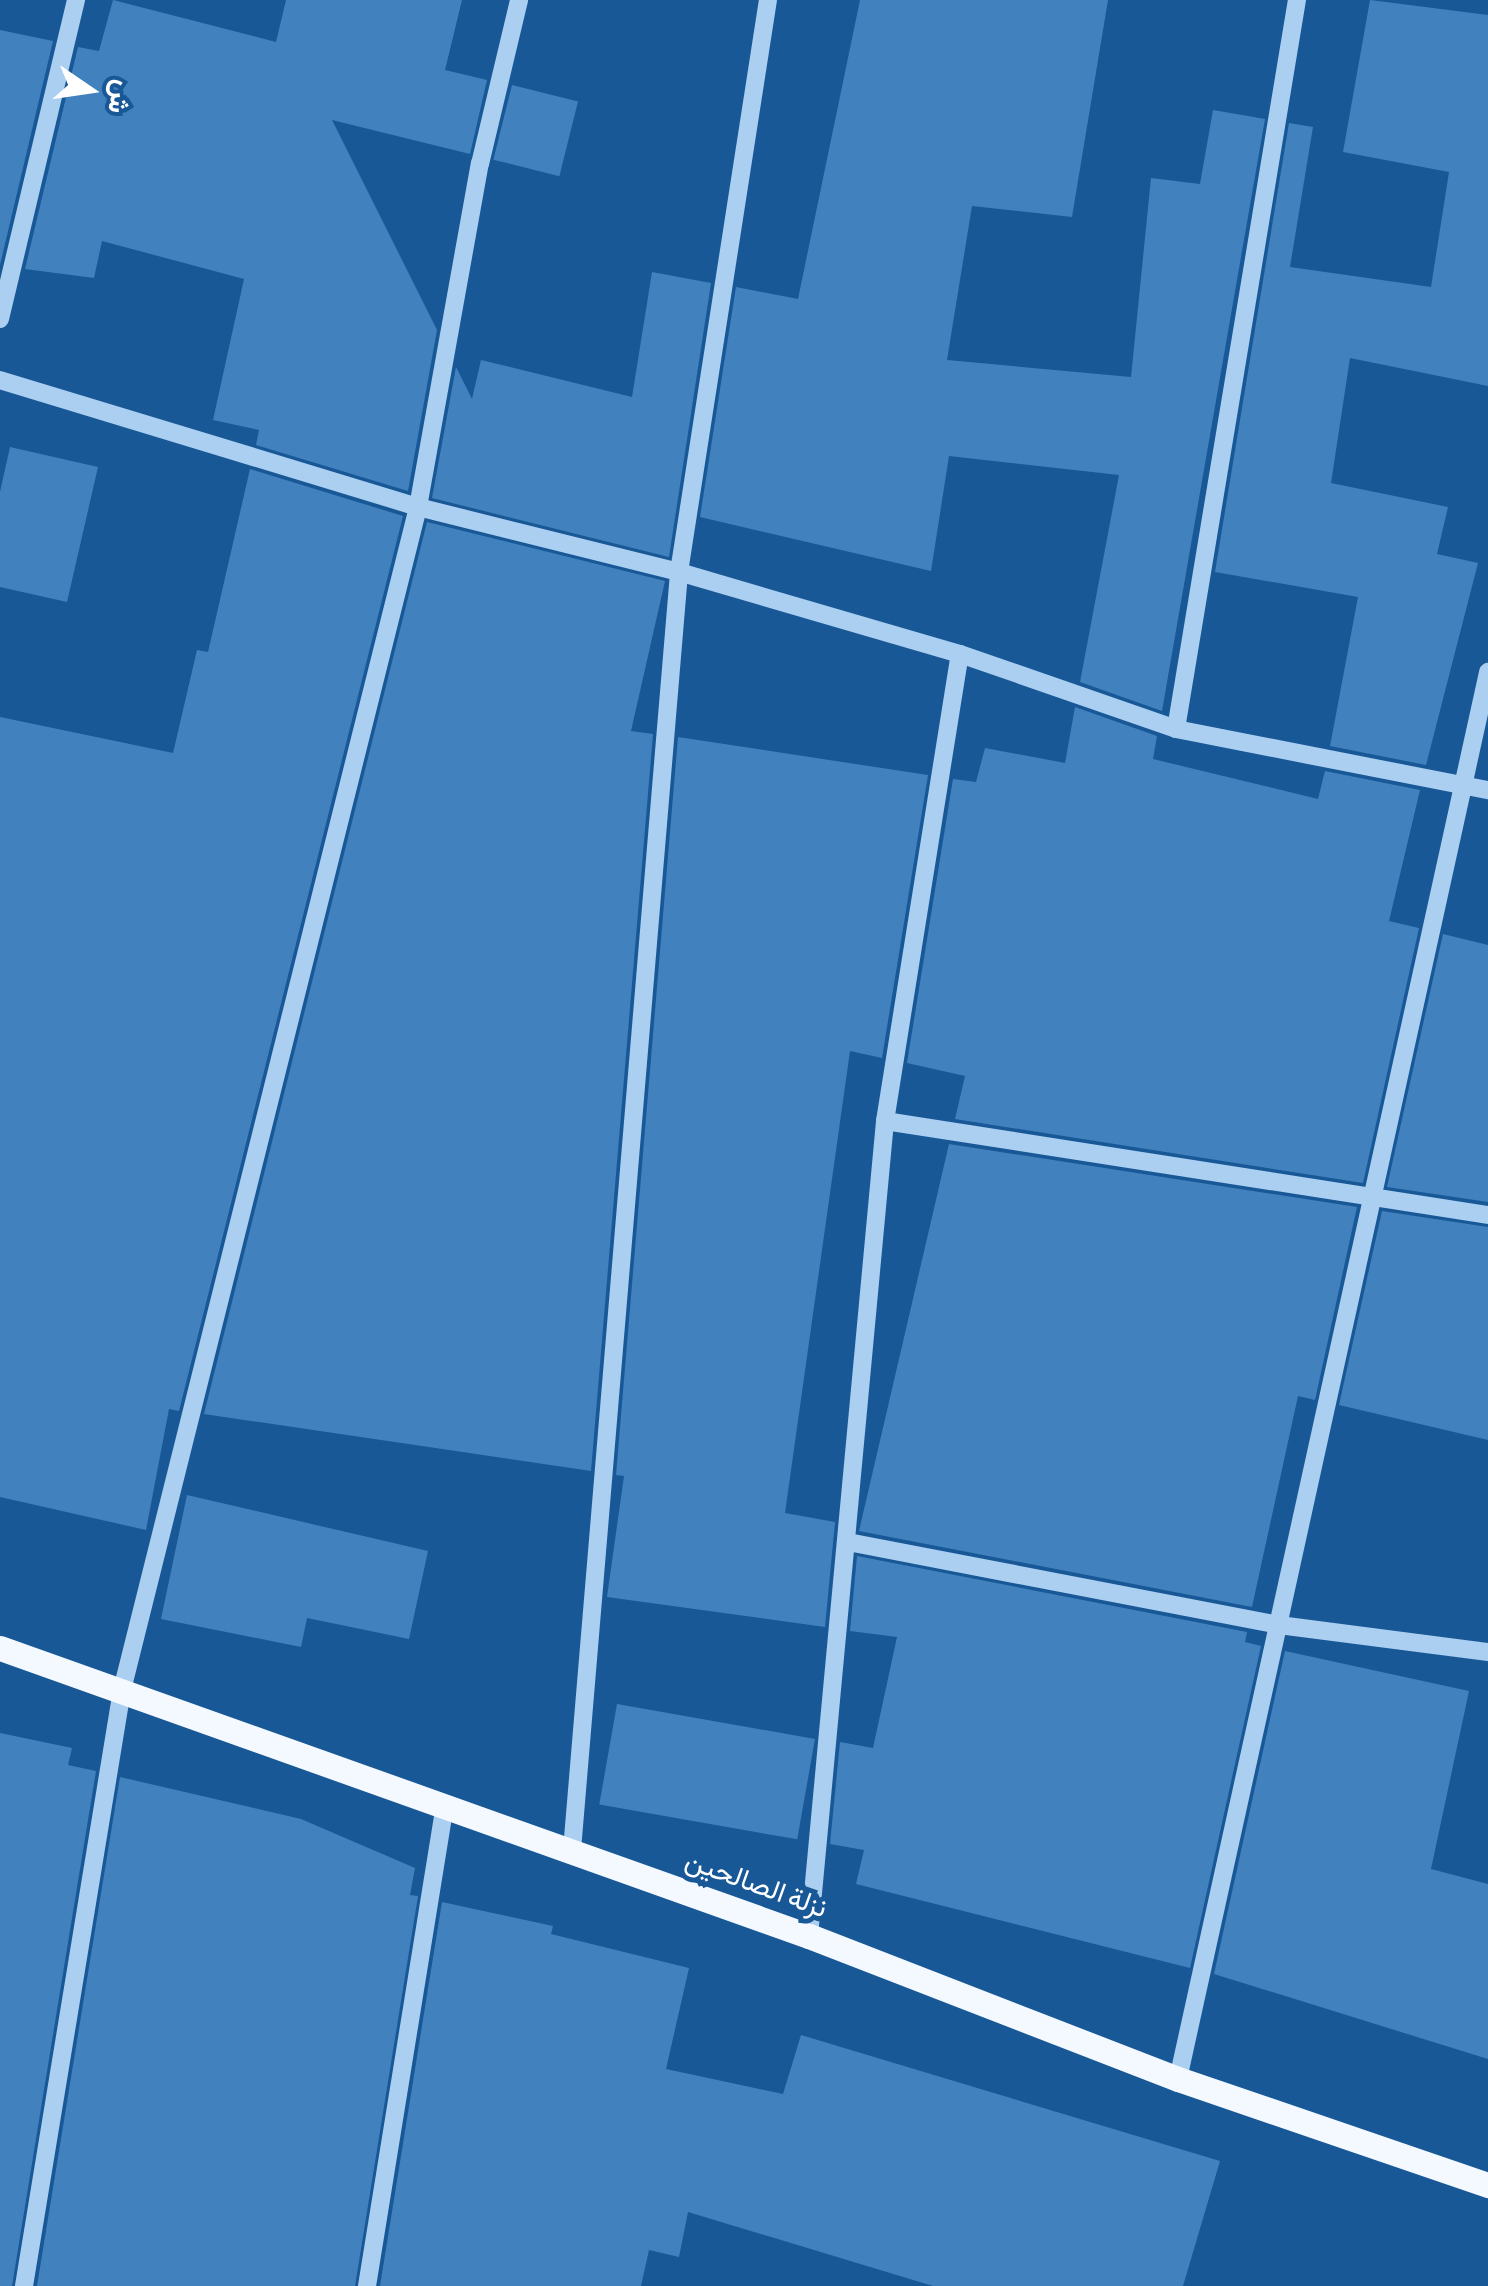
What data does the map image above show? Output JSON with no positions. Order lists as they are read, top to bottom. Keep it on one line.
{"streets":{"main road":["نزلة الصالحين"]},"north":"right"}
